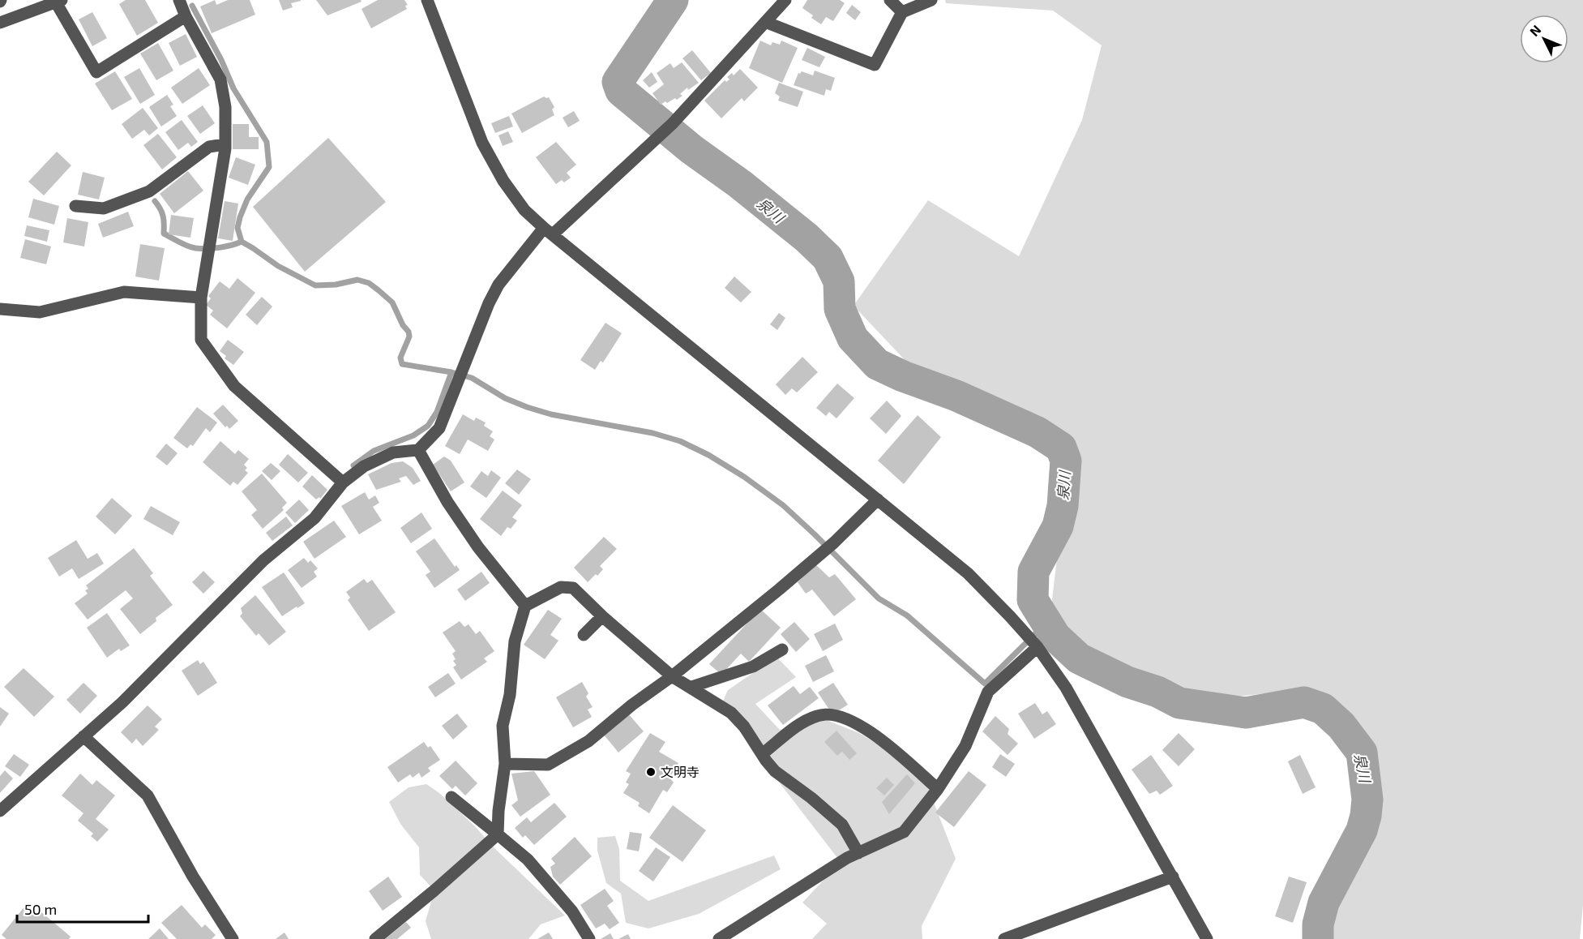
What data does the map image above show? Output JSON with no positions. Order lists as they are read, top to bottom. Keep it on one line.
{"water":["泉川"],"places":["文明寺"],"scale_bar":"50 m","north":"top left"}
